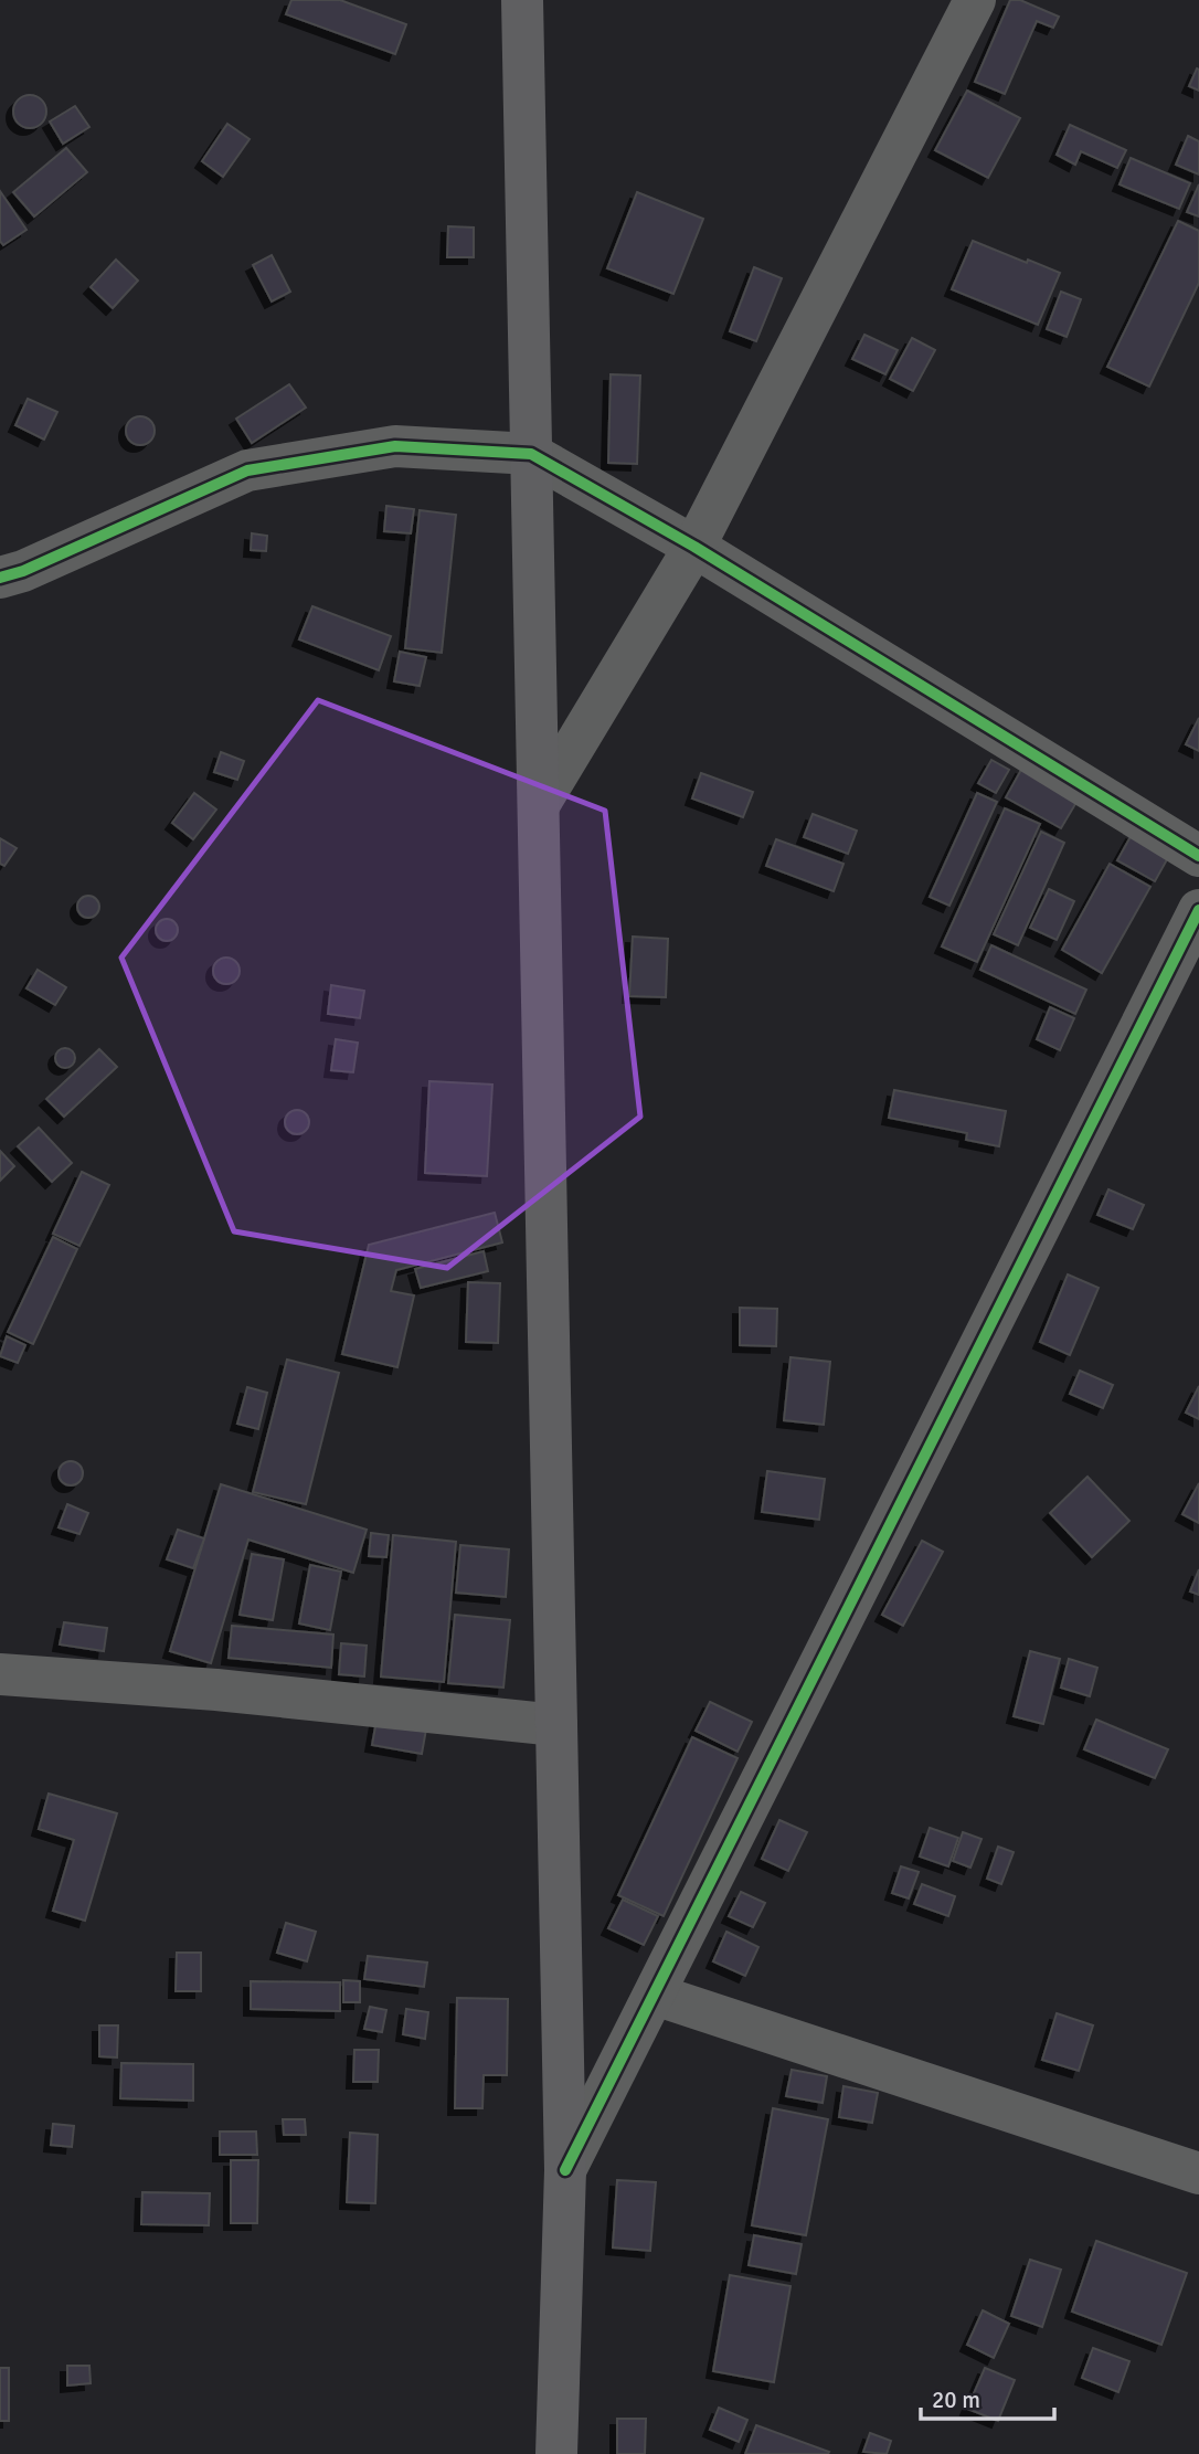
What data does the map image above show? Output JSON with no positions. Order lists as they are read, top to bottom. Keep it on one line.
{"scale_bar":"20 m"}
